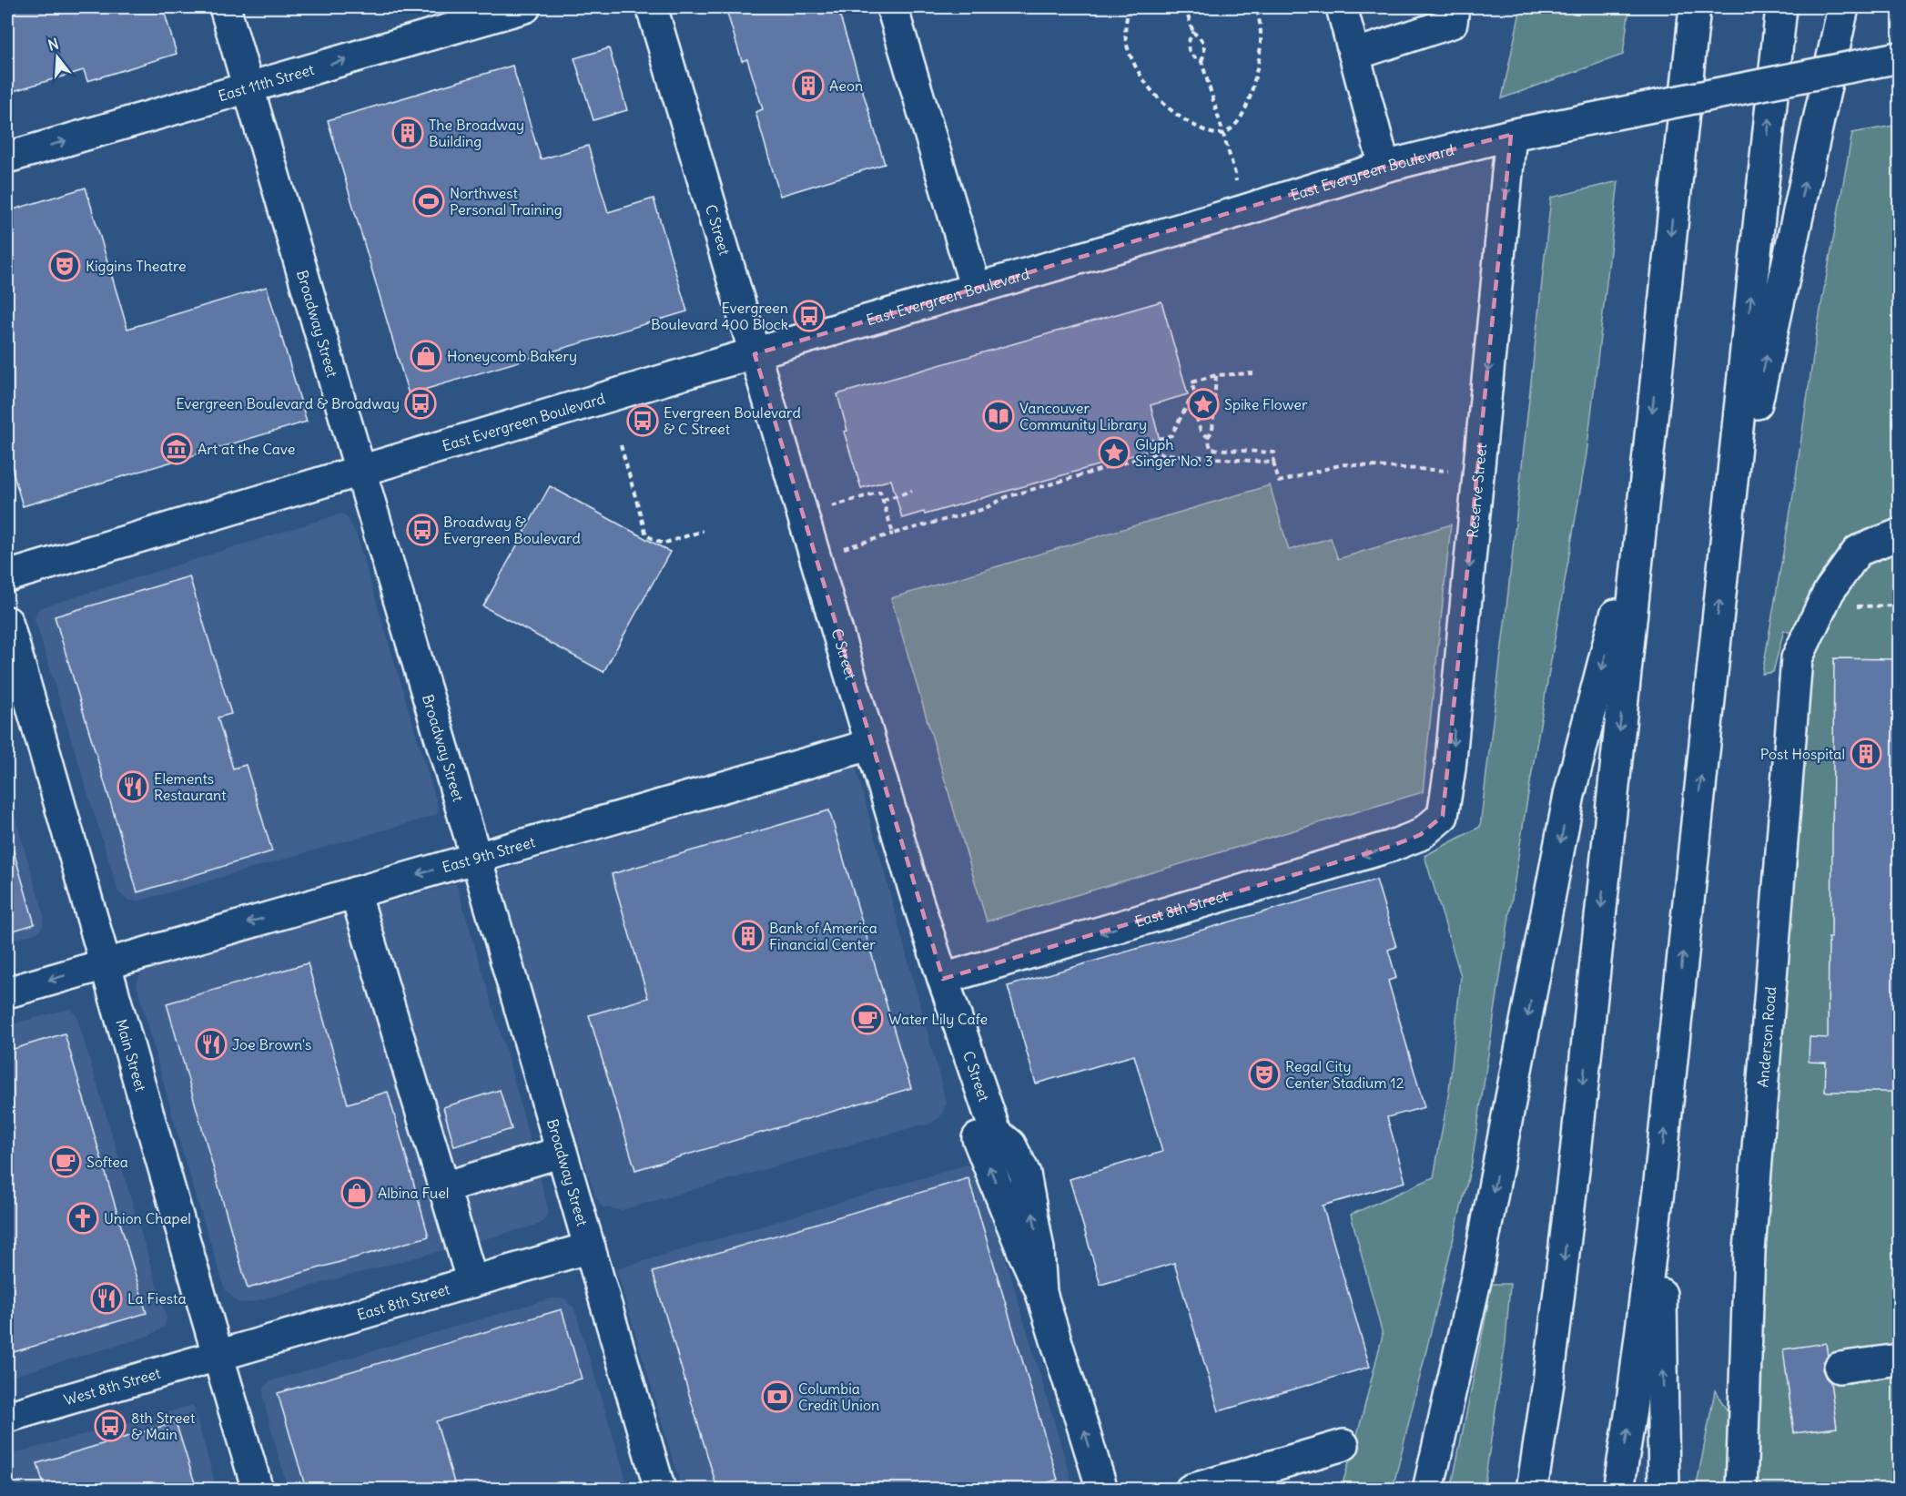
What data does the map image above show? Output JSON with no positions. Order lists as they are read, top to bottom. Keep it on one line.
{"streets":{"main road":["East 11th Street","East Evergreen Boulevard","C Street","Broadway Street","Reserve Street","East 9th Street","East 8th Street","Anderson Road","Main Street","West 8th Street"]},"crossings":[["East 11th Street","Broadway Street"],["East Evergreen Boulevard","C Street"],["East Evergreen Boulevard","Broadway Street"],["East Evergreen Boulevard","Reserve Street"],["C Street","East 9th Street"],["C Street","East 8th Street"],["Broadway Street","East 9th Street"],["Broadway Street","East 8th Street"],["Reserve Street","East 8th Street"],["East 9th Street","Main Street"],["East 8th Street","Main Street"],["East 8th Street","West 8th Street"],["Main Street","West 8th Street"]],"one_way":["East 11th Street","East 9th Street","East 8th Street"],"places":{"building":["Aeon","The Broadway Building","Post Hospital","Bank of America Financial Center"],"sports":["Northwest Personal Training"],"theatre":["Kiggins Theatre","Regal City Center Stadium 12"],"bus stop":["Evergreen Boulevard 400 Block","Evergreen Boulevard & Broadway","Evergreen Boulevard & C Street","Broadway & Evergreen Boulevard","8th Street & Main"],"shop":["Honeycomb Bakery","Albina Fuel"],"place":["Spike Flower","Glyph Singer No. 3"],"library":["Vancouver Community Library"],"museum":["Art at the Cave"],"restaurant":["Elements Restaurant","Joe Brown's","La Fiesta"],"cafe":["Water Lily Cafe","Softea"],"church":["Union Chapel"],"bank":["Columbia Credit Union"]},"north":"top"}
